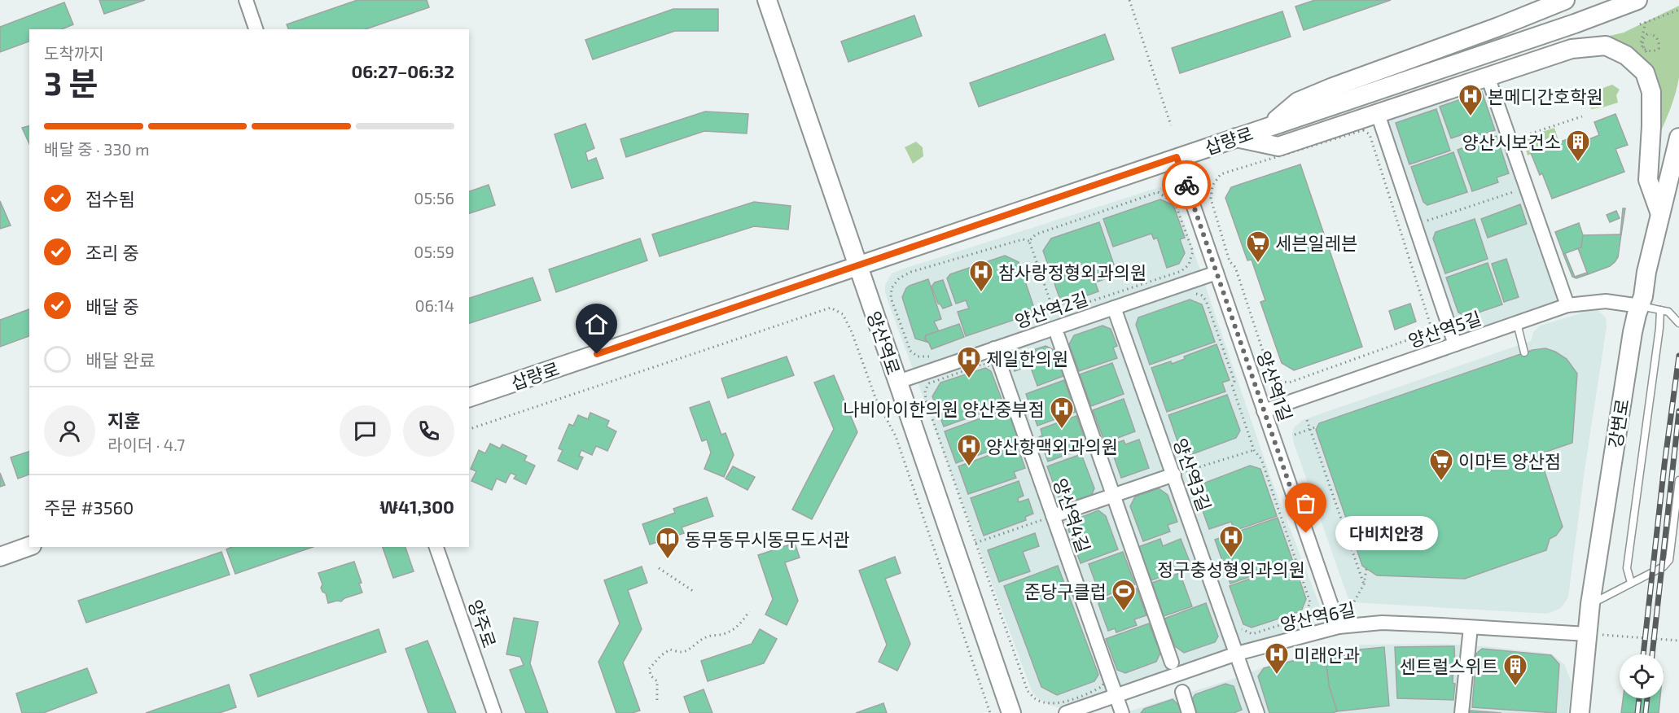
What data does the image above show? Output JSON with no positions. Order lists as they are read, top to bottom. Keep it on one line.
{"streets":{"street":["삽량로","양산역2길","양산역5길","양산역로","양산역1길","강변로","양산역3길","양산역4길","양산역6길","양주로"]},"crossings":[["삽량로","양산역로"],["삽량로","양산역1길"],["양산역2길","양산역로"],["양산역2길","양산역1길"],["양산역2길","양산역3길"],["양산역2길","양산역4길"],["양산역5길","양산역1길"],["양산역5길","강변로"],["양산역1길","양산역6길"],["강변로","양산역6길"],["양산역3길","양산역6길"],["양산역4길","양산역6길"]],"places":{"hospital":["본메디간호학원","참사랑정형외과의원","제일한의원","나비아이한의원 양산중부점","양산항맥외과의원","정구충성형외과의원","미래안과"],"building":["양산시보건소","센트럴스위트"],"supermarket":["세븐일레븐","이마트 양산점"],"other":["다비치안경"],"library":["동무동무시동무도서관"],"sports":["준당구클럽"]},"page":{"heading":["3 분","도착까지","06:27–06:32"],"panel":["지훈","라이더 · 4.7","주문 #3560","₩41,300"],"bar":"배달 중 · 330 m","list":[["접수됨","05:56"],["조리 중","05:59"],["배달 중","06:14"],"배달 완료"],"bubble":"다비치안경"}}
